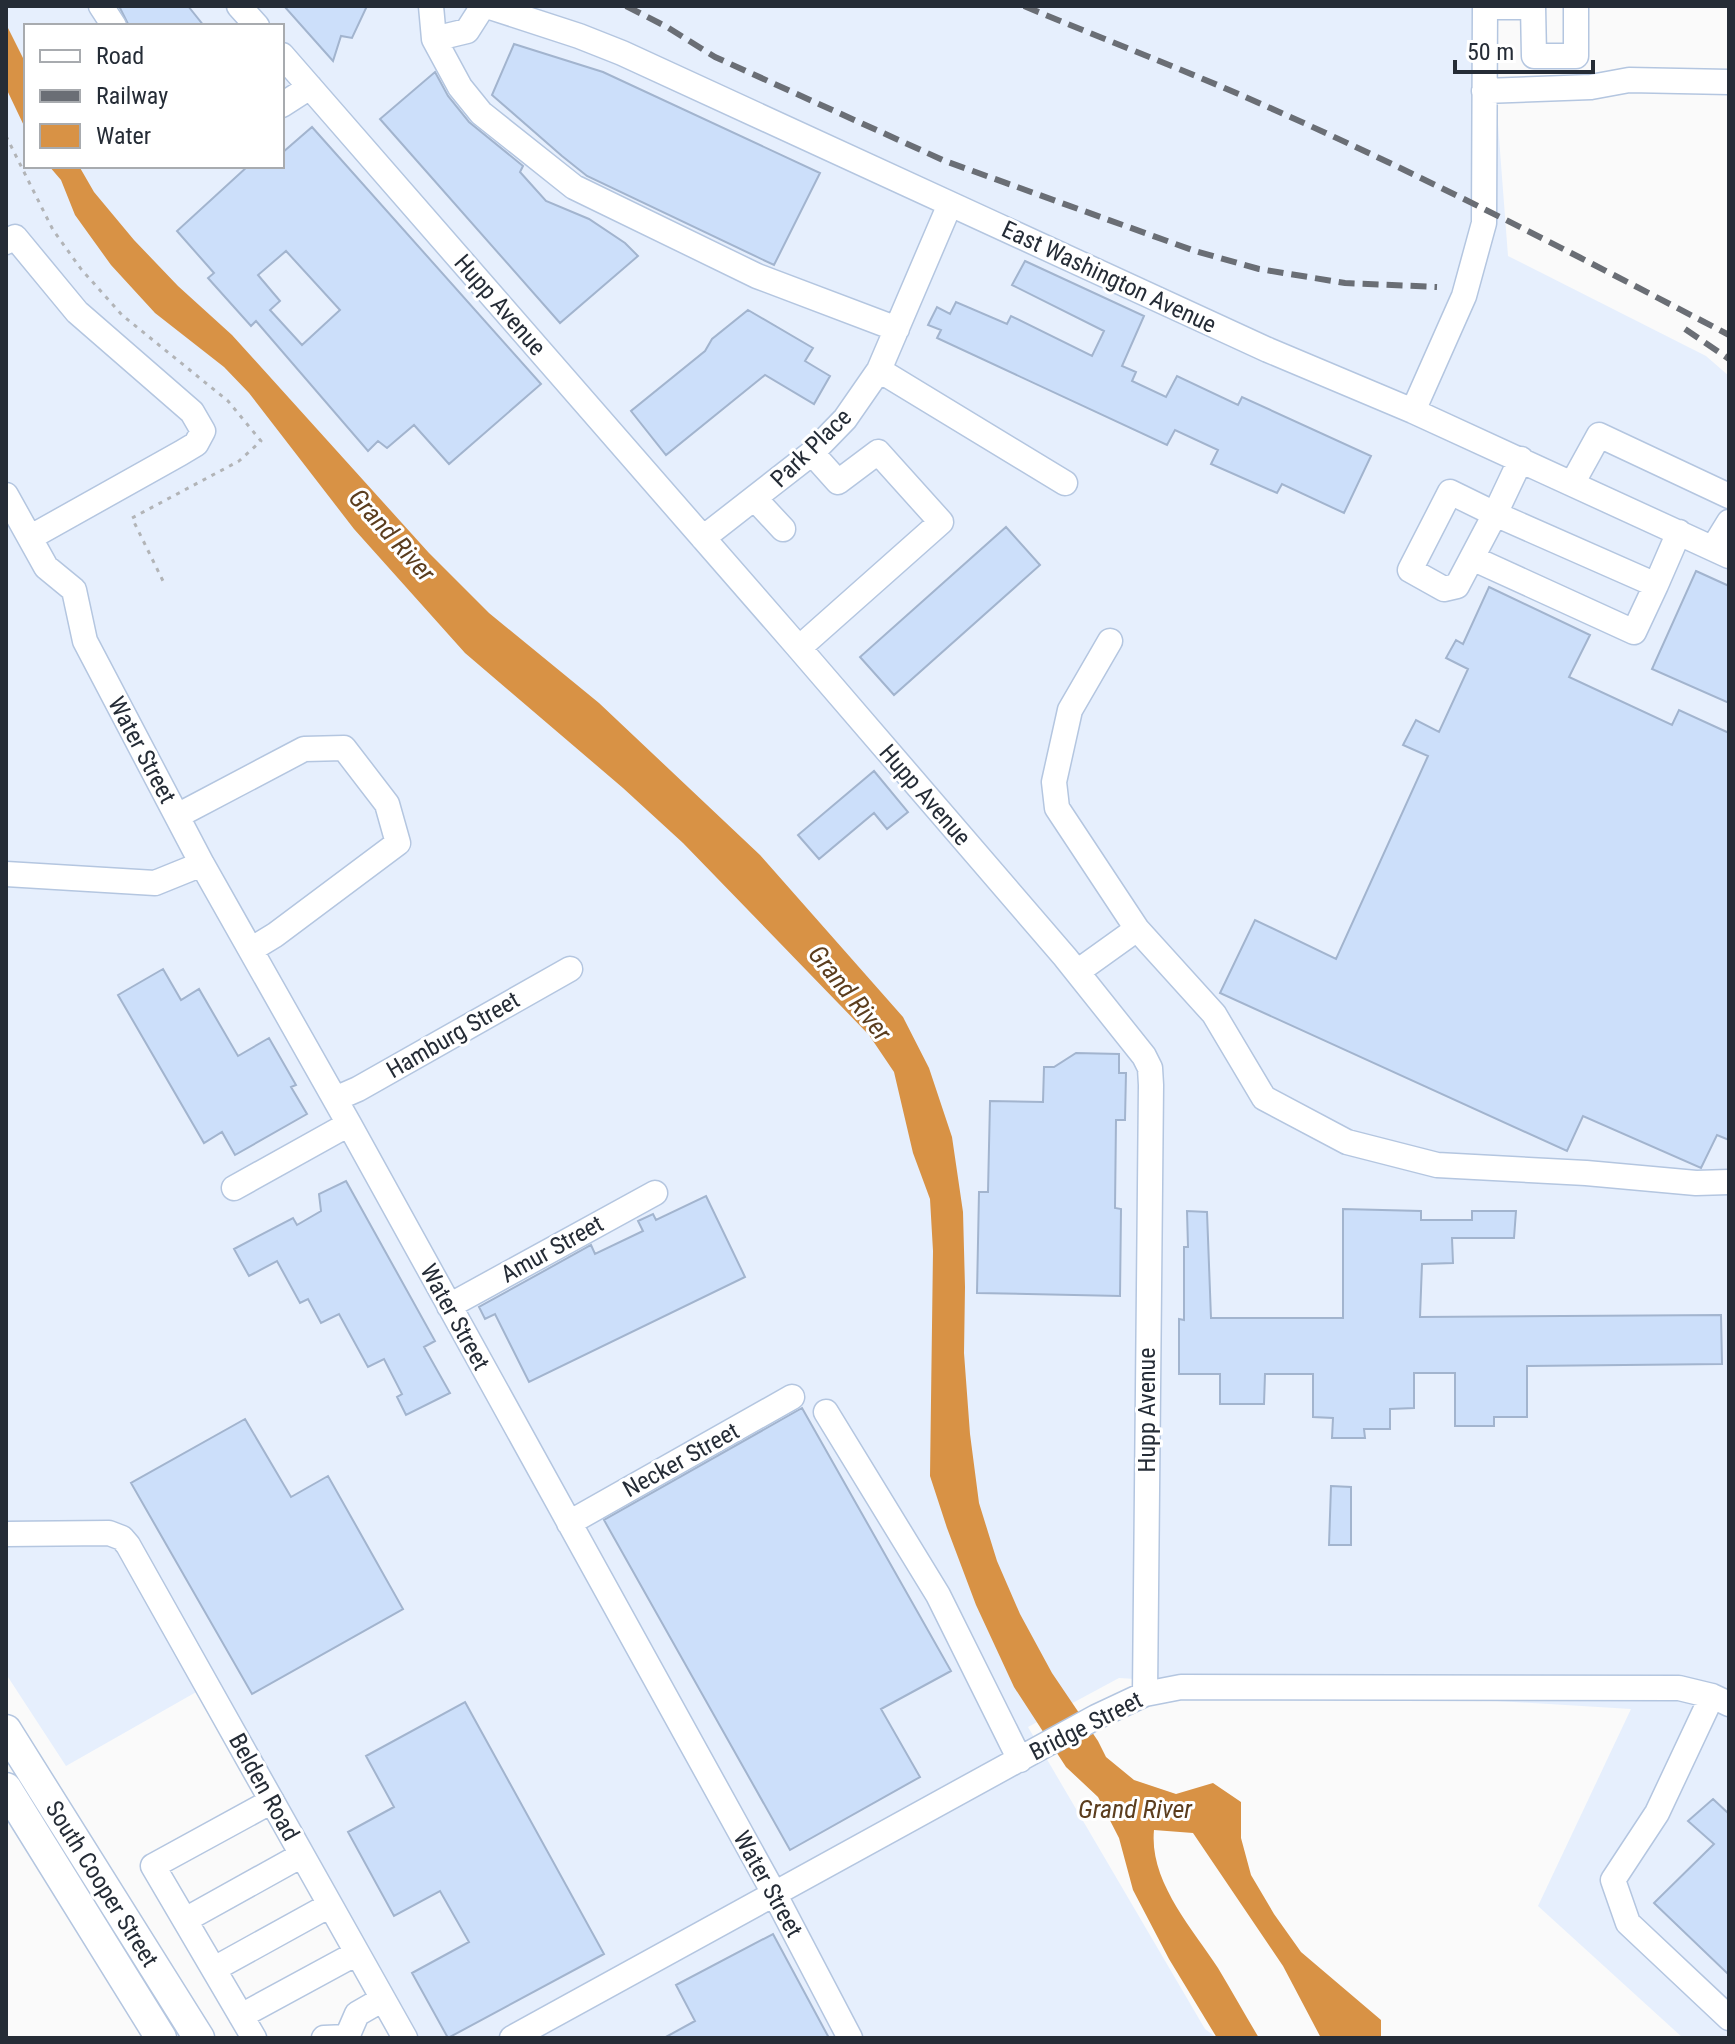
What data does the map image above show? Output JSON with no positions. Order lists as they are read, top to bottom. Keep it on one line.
{"streets":{"main road":["South Cooper Street"],"street":["East Washington Avenue","Hupp Avenue","Park Place","Water Street","Hamburg Street","Amur Street","Necker Street","Bridge Street","Belden Road"]},"crossings":[["East Washington Avenue","Park Place"],["Hupp Avenue","Park Place"],["Hupp Avenue","Bridge Street"],["Water Street","Hamburg Street"],["Water Street","Amur Street"],["Water Street","Necker Street"],["Water Street","Bridge Street"]],"water":["Grand River"],"legend":["Road","Railway","Water"],"scale_bar":"50 m"}
